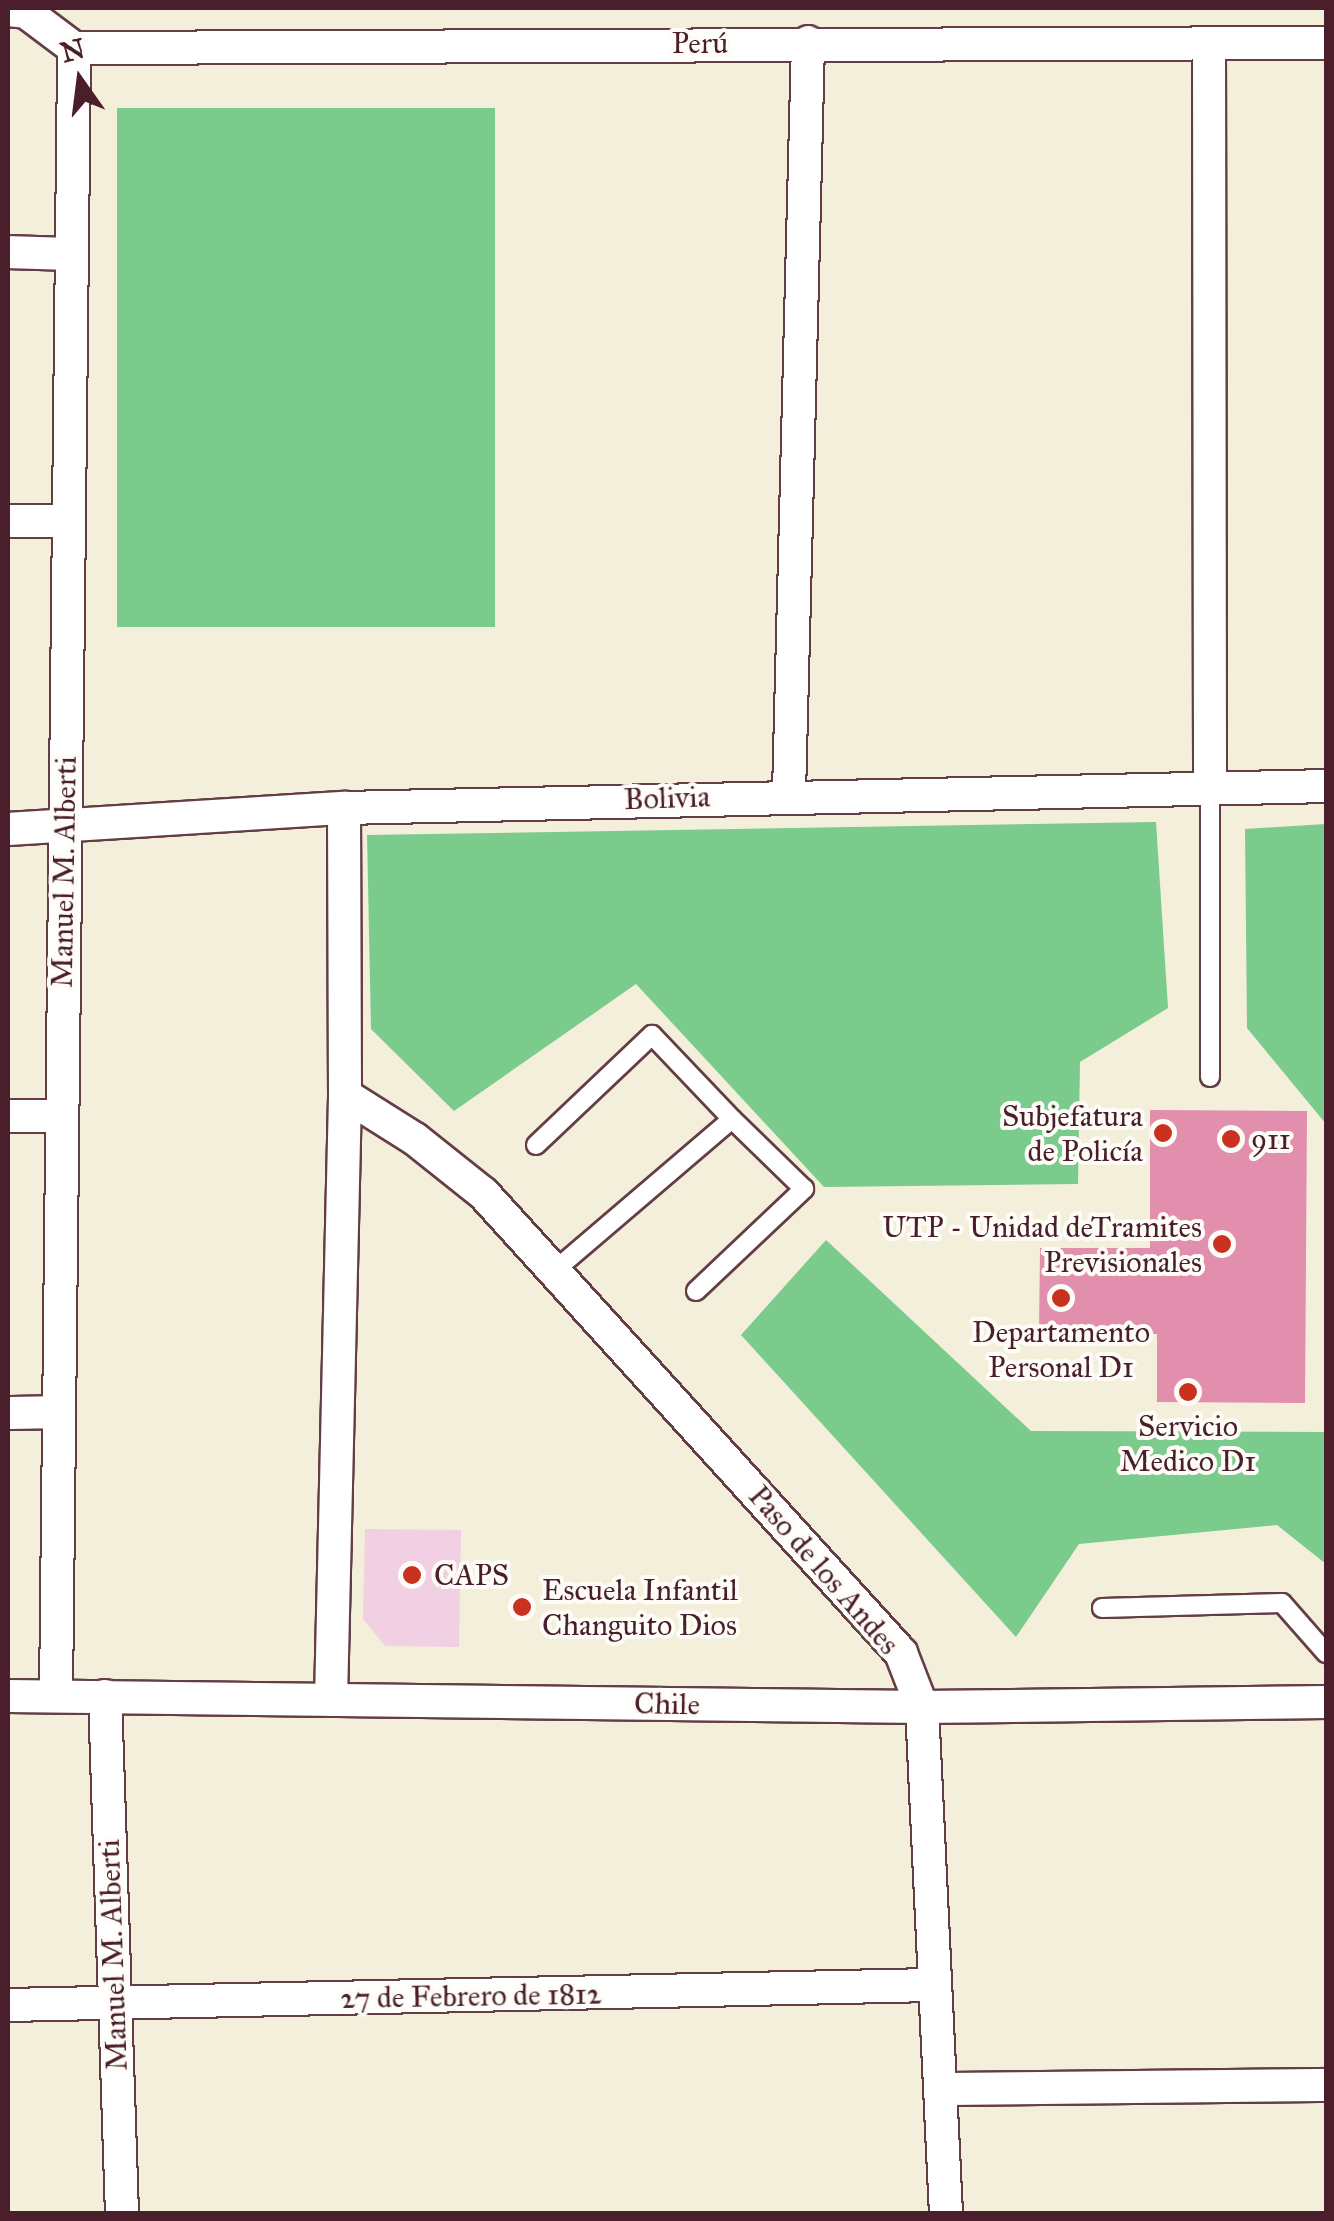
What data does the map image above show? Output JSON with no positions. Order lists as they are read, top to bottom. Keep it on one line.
{"streets":{"street":["Perú","Bolivia","Manuel M. Alberti","Paso de los Andes","Chile","27 de Febrero de 1812"]},"crossings":[["Perú","Manuel M. Alberti"],["Bolivia","Manuel M. Alberti"],["Manuel M. Alberti","Chile"],["Manuel M. Alberti","27 de Febrero de 1812"],["Paso de los Andes","Chile"],["Paso de los Andes","27 de Febrero de 1812"]],"places":["Subjefatura de Policía","911","UTP - Unidad deTramites Previsionales","Departamento Personal D1","Servicio Medico D1","CAPS","Escuela Infantil Changuito Dios"],"north":"top"}
